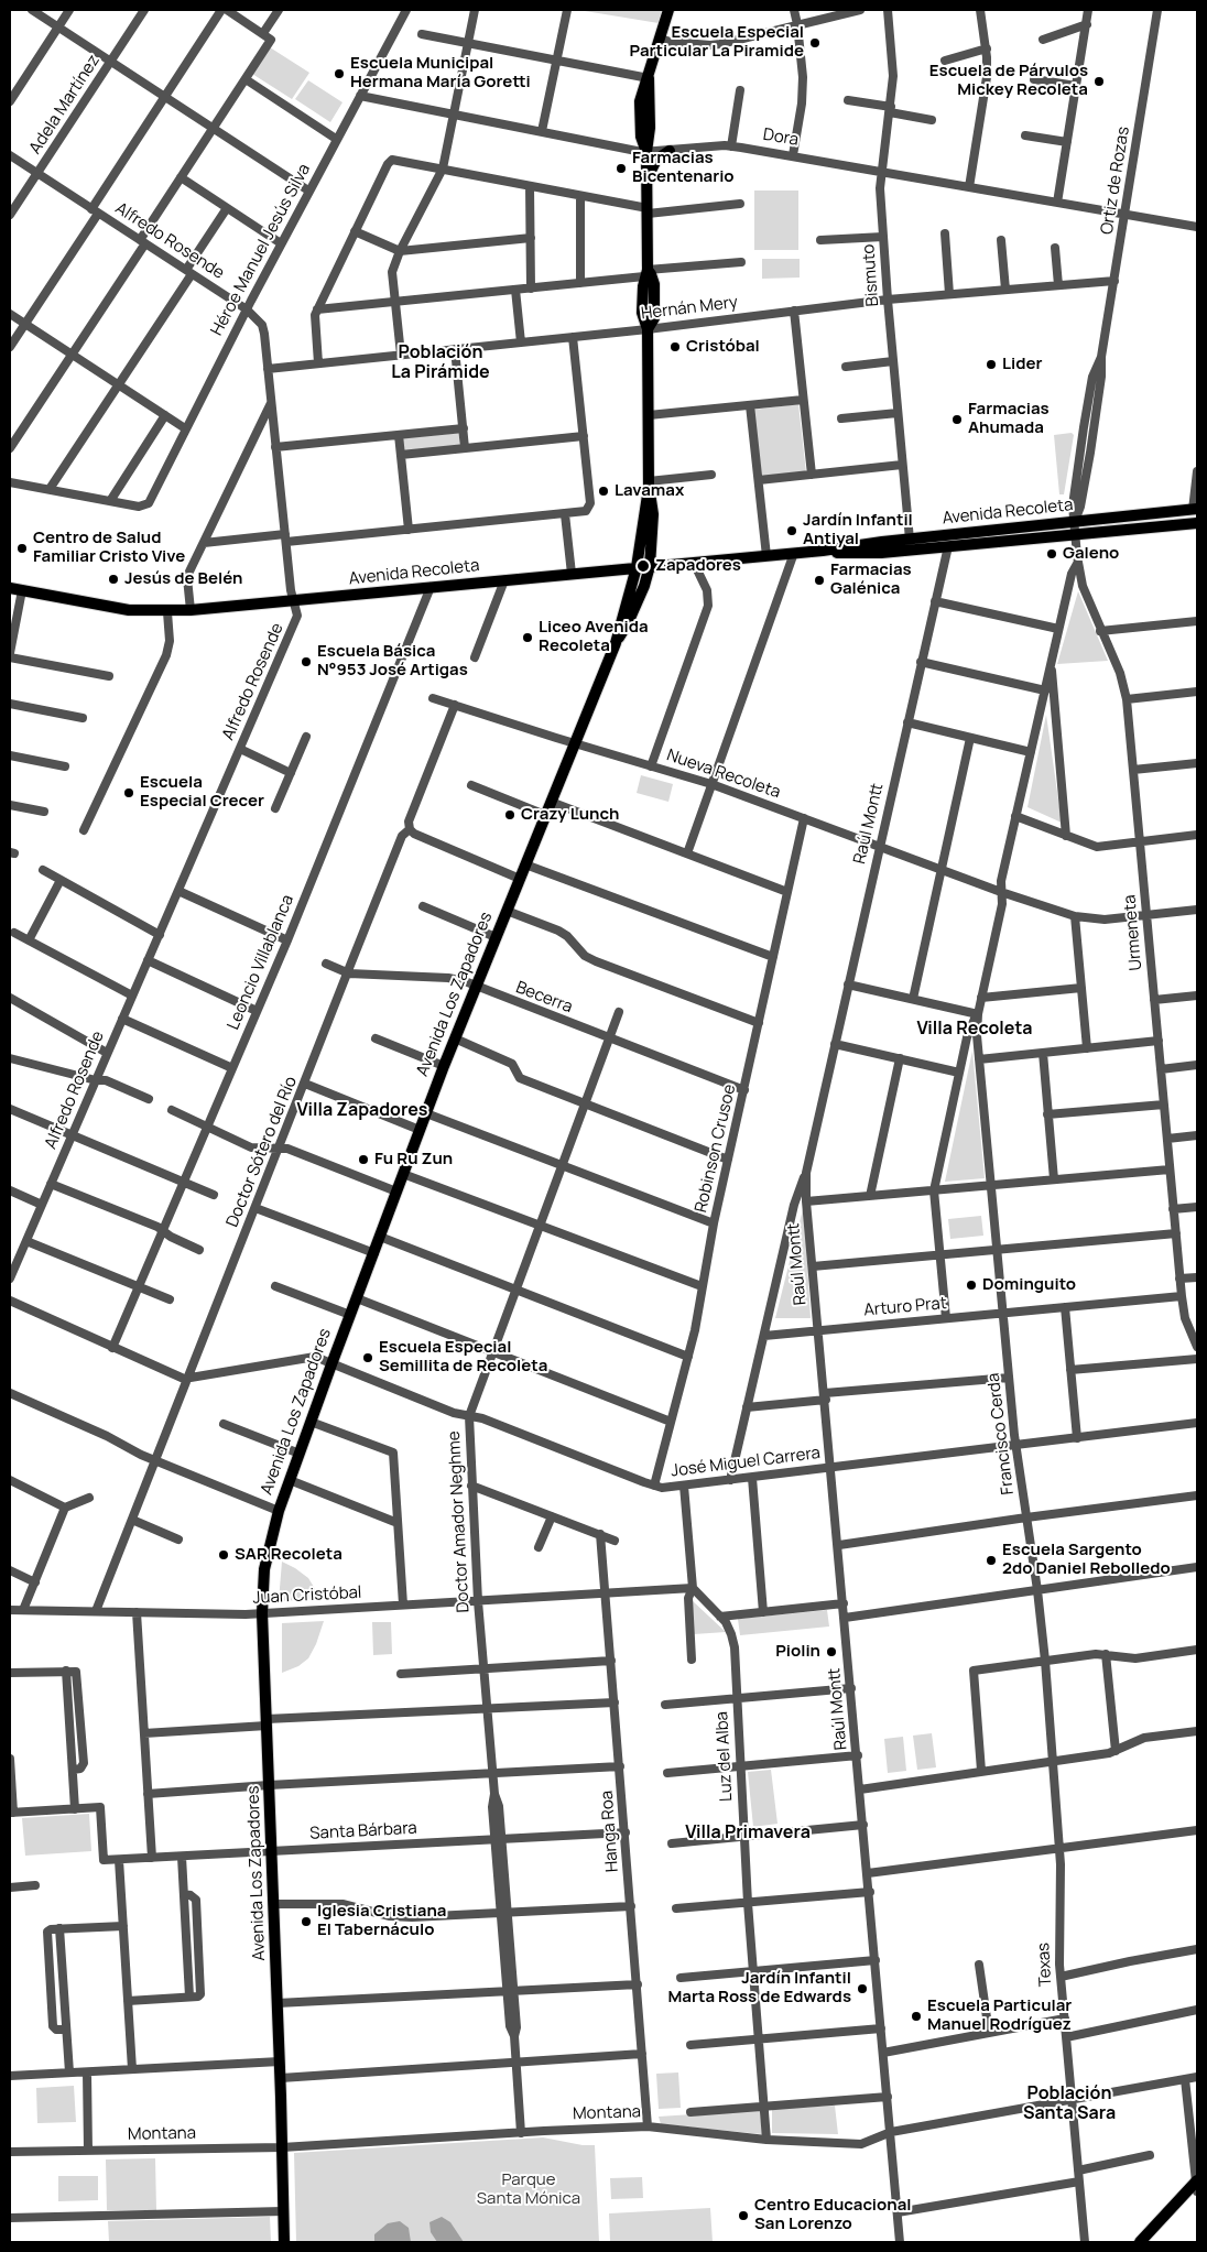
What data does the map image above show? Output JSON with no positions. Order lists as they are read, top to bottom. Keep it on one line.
{"streets":{"main road":["Avenida Recoleta","Avenida Los Zapadores"],"street":["Adela Martínez","Dora","Ortiz de Rozas","Alfredo Rosende","Héroe Manuel Jesús Silva","Bismuto","Hernán Mery","Nueva Recoleta","Raúl Montt","Urmeneta","Leoncio Villablanca","Becerra","Robinson Crusoe","Doctor Sótero del Río","Arturo Prat","Francisco Cerda","José Miguel Carrera","Doctor Amador Neghme","Juan Cristóbal","Luz del Alba","Santa Bárbara","Hanga Roa","Texas","Montana"]},"crossings":[["Adela Martínez","Alfredo Rosende"],["Dora","Ortiz de Rozas"],["Dora","Héroe Manuel Jesús Silva"],["Dora","Bismuto"],["Dora","Avenida Los Zapadores"],["Ortiz de Rozas","Hernán Mery"],["Ortiz de Rozas","Avenida Recoleta"],["Ortiz de Rozas","Urmeneta"],["Alfredo Rosende","Héroe Manuel Jesús Silva"],["Alfredo Rosende","Hernán Mery"],["Alfredo Rosende","Avenida Recoleta"],["Bismuto","Hernán Mery"],["Bismuto","Avenida Recoleta"],["Hernán Mery","Avenida Los Zapadores"],["Avenida Recoleta","Raúl Montt"],["Avenida Recoleta","Urmeneta"],["Avenida Recoleta","Leoncio Villablanca"],["Avenida Recoleta","Avenida Los Zapadores"],["Nueva Recoleta","Raúl Montt"],["Nueva Recoleta","Urmeneta"],["Nueva Recoleta","Avenida Los Zapadores"],["Nueva Recoleta","Robinson Crusoe"],["Nueva Recoleta","Doctor Sótero del Río"],["Nueva Recoleta","Francisco Cerda"],["Raúl Montt","Arturo Prat"],["Raúl Montt","José Miguel Carrera"],["Raúl Montt","Montana"],["Urmeneta","Arturo Prat"],["Urmeneta","Francisco Cerda"],["Avenida Los Zapadores","Becerra"],["Avenida Los Zapadores","José Miguel Carrera"],["Avenida Los Zapadores","Juan Cristóbal"],["Avenida Los Zapadores","Santa Bárbara"],["Avenida Los Zapadores","Montana"],["Becerra","Robinson Crusoe"],["Becerra","Doctor Sótero del Río"],["Becerra","Doctor Amador Neghme"],["Robinson Crusoe","José Miguel Carrera"],["Doctor Sótero del Río","José Miguel Carrera"],["Doctor Sótero del Río","Juan Cristóbal"],["Arturo Prat","Francisco Cerda"],["Francisco Cerda","José Miguel Carrera"],["Francisco Cerda","Texas"],["José Miguel Carrera","Doctor Amador Neghme"],["Doctor Amador Neghme","Juan Cristóbal"],["Doctor Amador Neghme","Santa Bárbara"],["Doctor Amador Neghme","Montana"],["Juan Cristóbal","Luz del Alba"],["Juan Cristóbal","Hanga Roa"],["Luz del Alba","Montana"],["Santa Bárbara","Hanga Roa"],["Hanga Roa","Montana"],["Texas","Montana"]],"districts":["Población La Pirámide","Villa Recoleta","Villa Zapadores","Villa Primavera","Población Santa Sara"],"parks":["Parque Santa Mónica"],"places":["Escuela Especial Particular La Piramide","Escuela Municipal Hermana María Goretti","Escuela de Párvulos Mickey Recoleta","Farmacias Bicentenario","Cristóbal","Lider","Farmacias Ahumada","Lavamax","Jardín Infantil Antiyal","Centro de Salud Familiar Cristo Vive","Galeno","Zapadores","Jesús de Belén","Farmacias Galénica","Liceo Avenida Recoleta","Escuela Básica N°953 José Artigas","Escuela Especial Crecer","Crazy Lunch","Fu Ru Zun","Dominguito","Escuela Especial Semillita de Recoleta","SAR Recoleta","Escuela Sargento 2do Daniel Rebolledo","Piolin","Iglesia Cristiana El Tabernáculo","Jardín Infantil Marta Ross de Edwards","Escuela Particular Manuel Rodríguez","Centro Educacional San Lorenzo"]}
